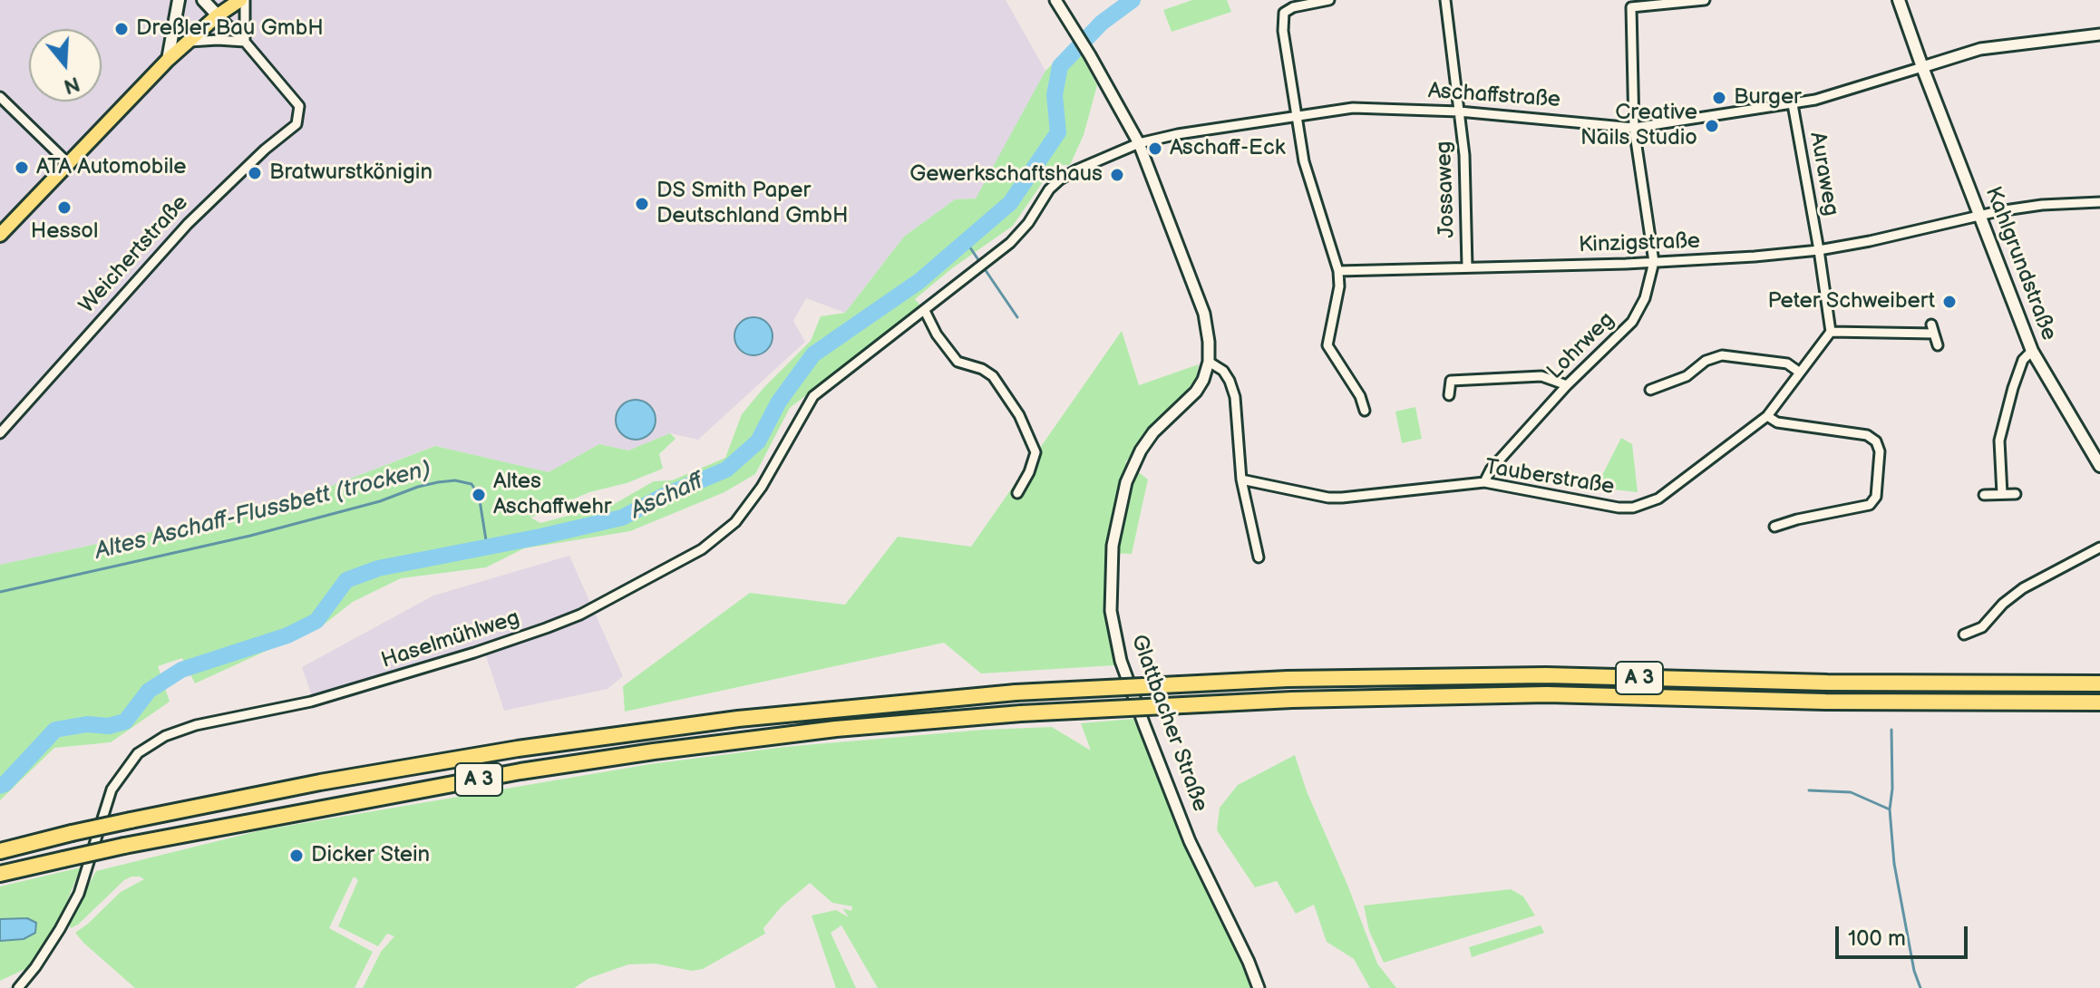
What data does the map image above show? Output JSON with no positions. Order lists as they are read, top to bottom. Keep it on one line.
{"streets":{"highway":["A 3"],"main road":["Weichertstraße","Kahlgrundstraße"],"street":["Aschaffstraße","Auraweg","Jossaweg","Kinzigstraße","Lohrweg","Tauberstraße","Haselmühlweg","Glattbacher Straße"]},"crossings":[["Aschaffstraße","Auraweg"],["Aschaffstraße","Jossaweg"],["Aschaffstraße","Kahlgrundstraße"],["Aschaffstraße","Lohrweg"],["Aschaffstraße","Haselmühlweg"],["Aschaffstraße","Glattbacher Straße"],["Auraweg","Kinzigstraße"],["Jossaweg","Kinzigstraße"],["Kinzigstraße","Kahlgrundstraße"],["Kinzigstraße","Lohrweg"],["Lohrweg","Tauberstraße"],["Haselmühlweg","Glattbacher Straße"]],"water":["Aschaff","Altes Aschaff-Flussbett (trocken)"],"places":["Dreßler Bau GmbH","Burger","Creative Nails Studio","Aschaff-Eck","ATA Automobile","Bratwurstkönigin","Gewerkschaftshaus","DS Smith Paper Deutschland GmbH","Hessol","Peter Schweibert","Altes Aschaffwehr","Dicker Stein"],"scale_bar":"100 m","north":"bottom"}
